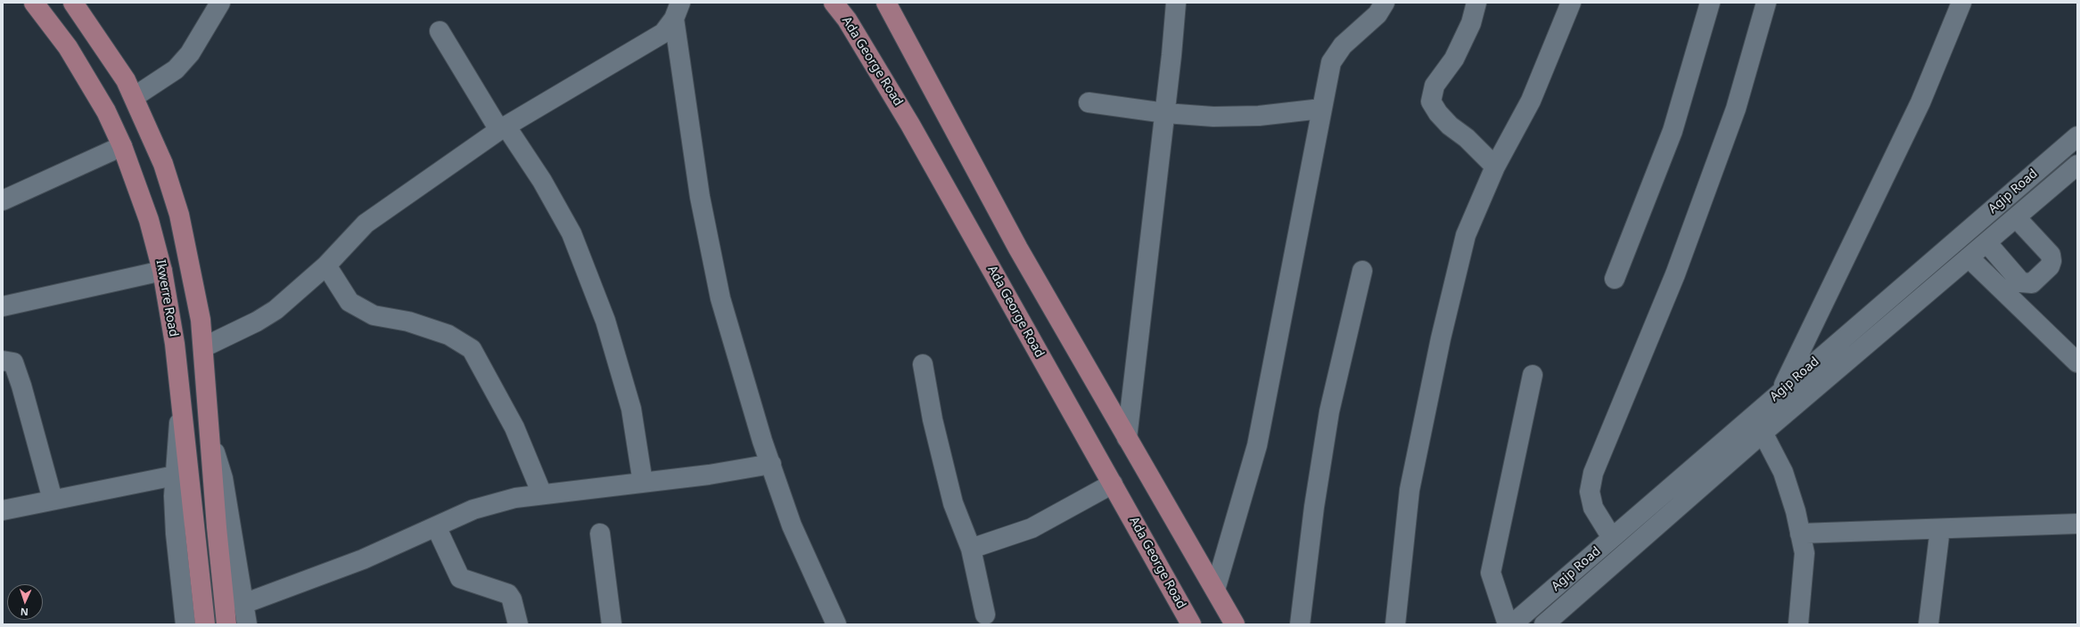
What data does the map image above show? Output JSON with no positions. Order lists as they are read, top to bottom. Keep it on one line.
{"streets":{"main road":["Ada George Road","Ikwerre Road"],"street":["Agip Road"]},"north":"bottom"}
